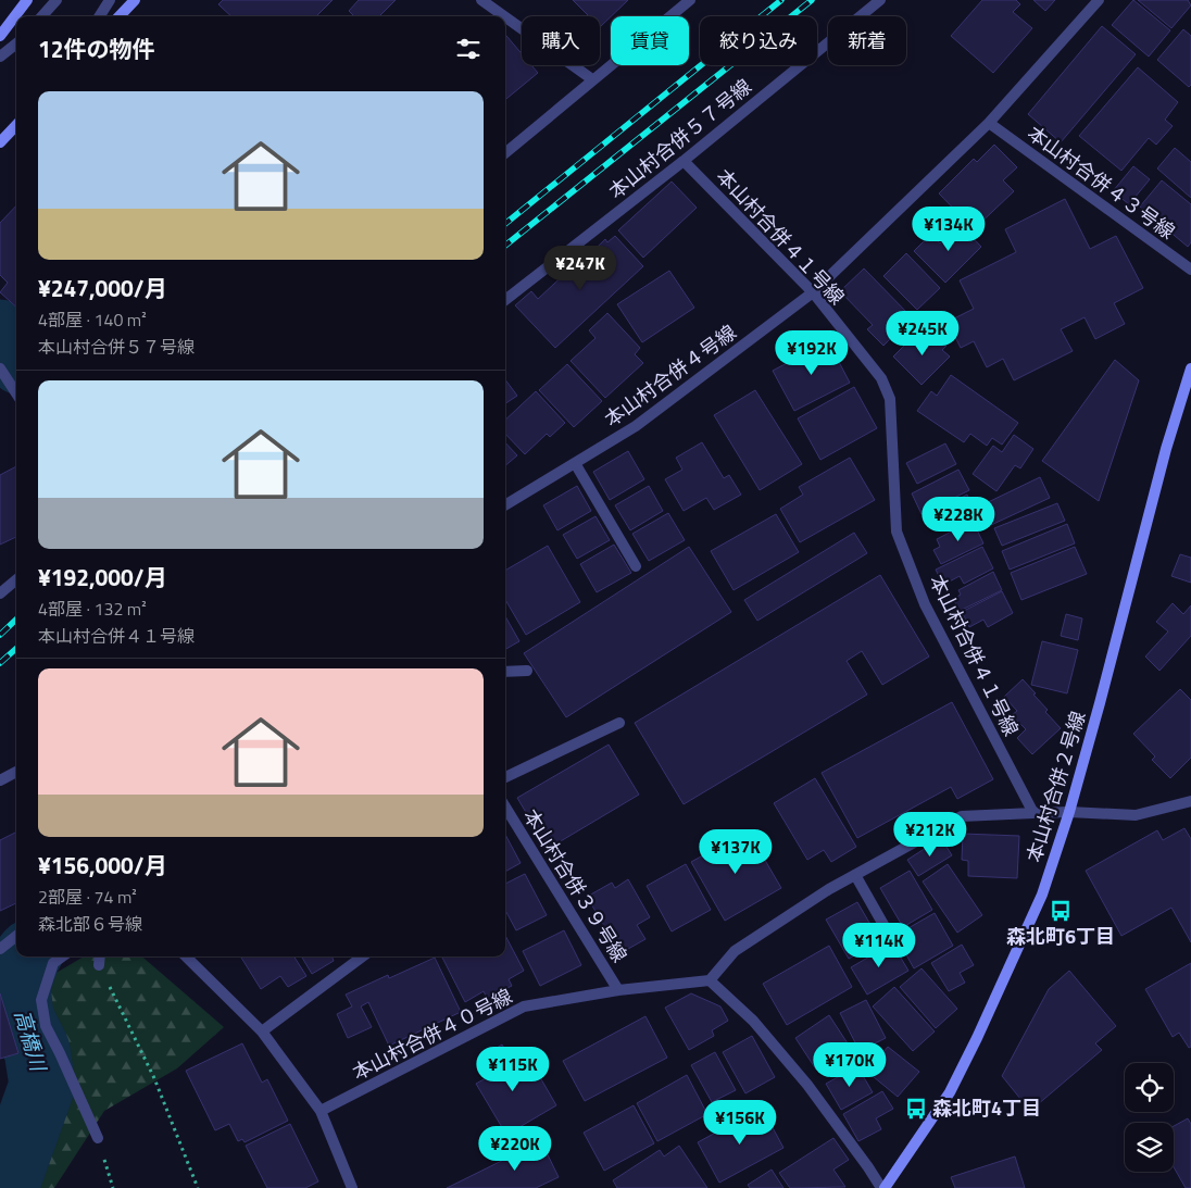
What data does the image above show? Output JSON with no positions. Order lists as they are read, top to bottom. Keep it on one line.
{"streets":{"street":["本山村合併５７号線","本山村合併４３号線","本山村合併４１号線","本山村合併４号線","本山村合併２号線","本山村合併３９号線","本山村合併４０号線"]},"crossings":[["本山村合併５７号線","本山村合併４１号線"],["本山村合併４３号線","本山村合併４号線"],["本山村合併４１号線","本山村合併４号線"],["本山村合併３９号線","本山村合併４０号線"]],"water":["高橋川"],"places":{"bus stop":["森北町6丁目","森北町4丁目"]},"page":{"chip":["購入","賃貸","絞り込み","新着"],"heading":"12件の物件","list":[{"name":"¥247,000/月","note":"4部屋 · 140 m² · 本山村合併５７号線"},{"name":"¥192,000/月","note":"4部屋 · 132 m² · 本山村合併４１号線"},{"name":"¥156,000/月","note":"2部屋 · 74 m² · 森北部６号線"}],"price":["¥134K","¥247K","¥245K","¥192K","¥228K","¥212K","¥137K","¥114K","¥170K","¥115K","¥156K","¥220K"]}}
